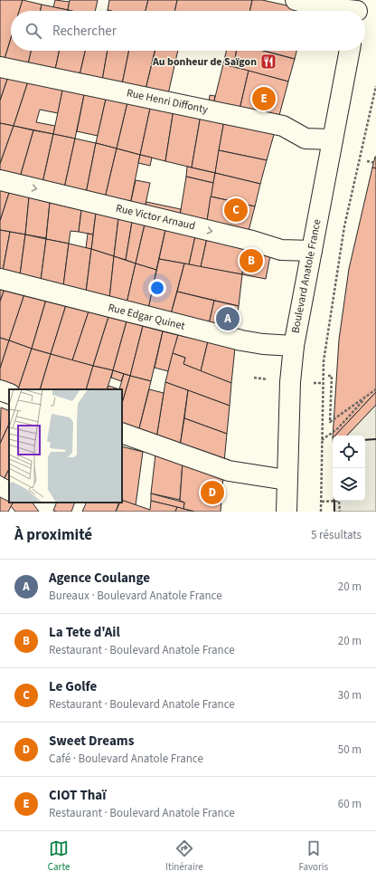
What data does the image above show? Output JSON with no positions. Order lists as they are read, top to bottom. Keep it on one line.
{"streets":{"street":["Rue Henri Diffonty","Rue Victor Arnaud","Boulevard Anatole France","Rue Edgar Quinet"]},"crossings":[["Rue Henri Diffonty","Boulevard Anatole France"],["Rue Victor Arnaud","Boulevard Anatole France"],["Boulevard Anatole France","Rue Edgar Quinet"]],"one_way":["Rue Victor Arnaud"],"places":{"restaurant":["Au bonheur de Saïgon"]},"page":{"search":"Rechercher","pins":["E","C","B","A","D"],"heading":["À proximité","5 résultats"],"list":[{"mark":"A","name":"Agence Coulange","note":"Bureaux · Boulevard Anatole France","value":"20 m"},{"mark":"B","name":"La Tete d'Ail","note":"Restaurant · Boulevard Anatole France","value":"20 m"},{"mark":"C","name":"Le Golfe","note":"Restaurant · Boulevard Anatole France","value":"30 m"},{"mark":"D","name":"Sweet Dreams","note":"Café · Boulevard Anatole France","value":"50 m"},{"mark":"E","name":"CIOT Thaï","note":"Restaurant · Boulevard Anatole France","value":"60 m"}],"nav":["Carte","Itinéraire","Favoris"]}}
